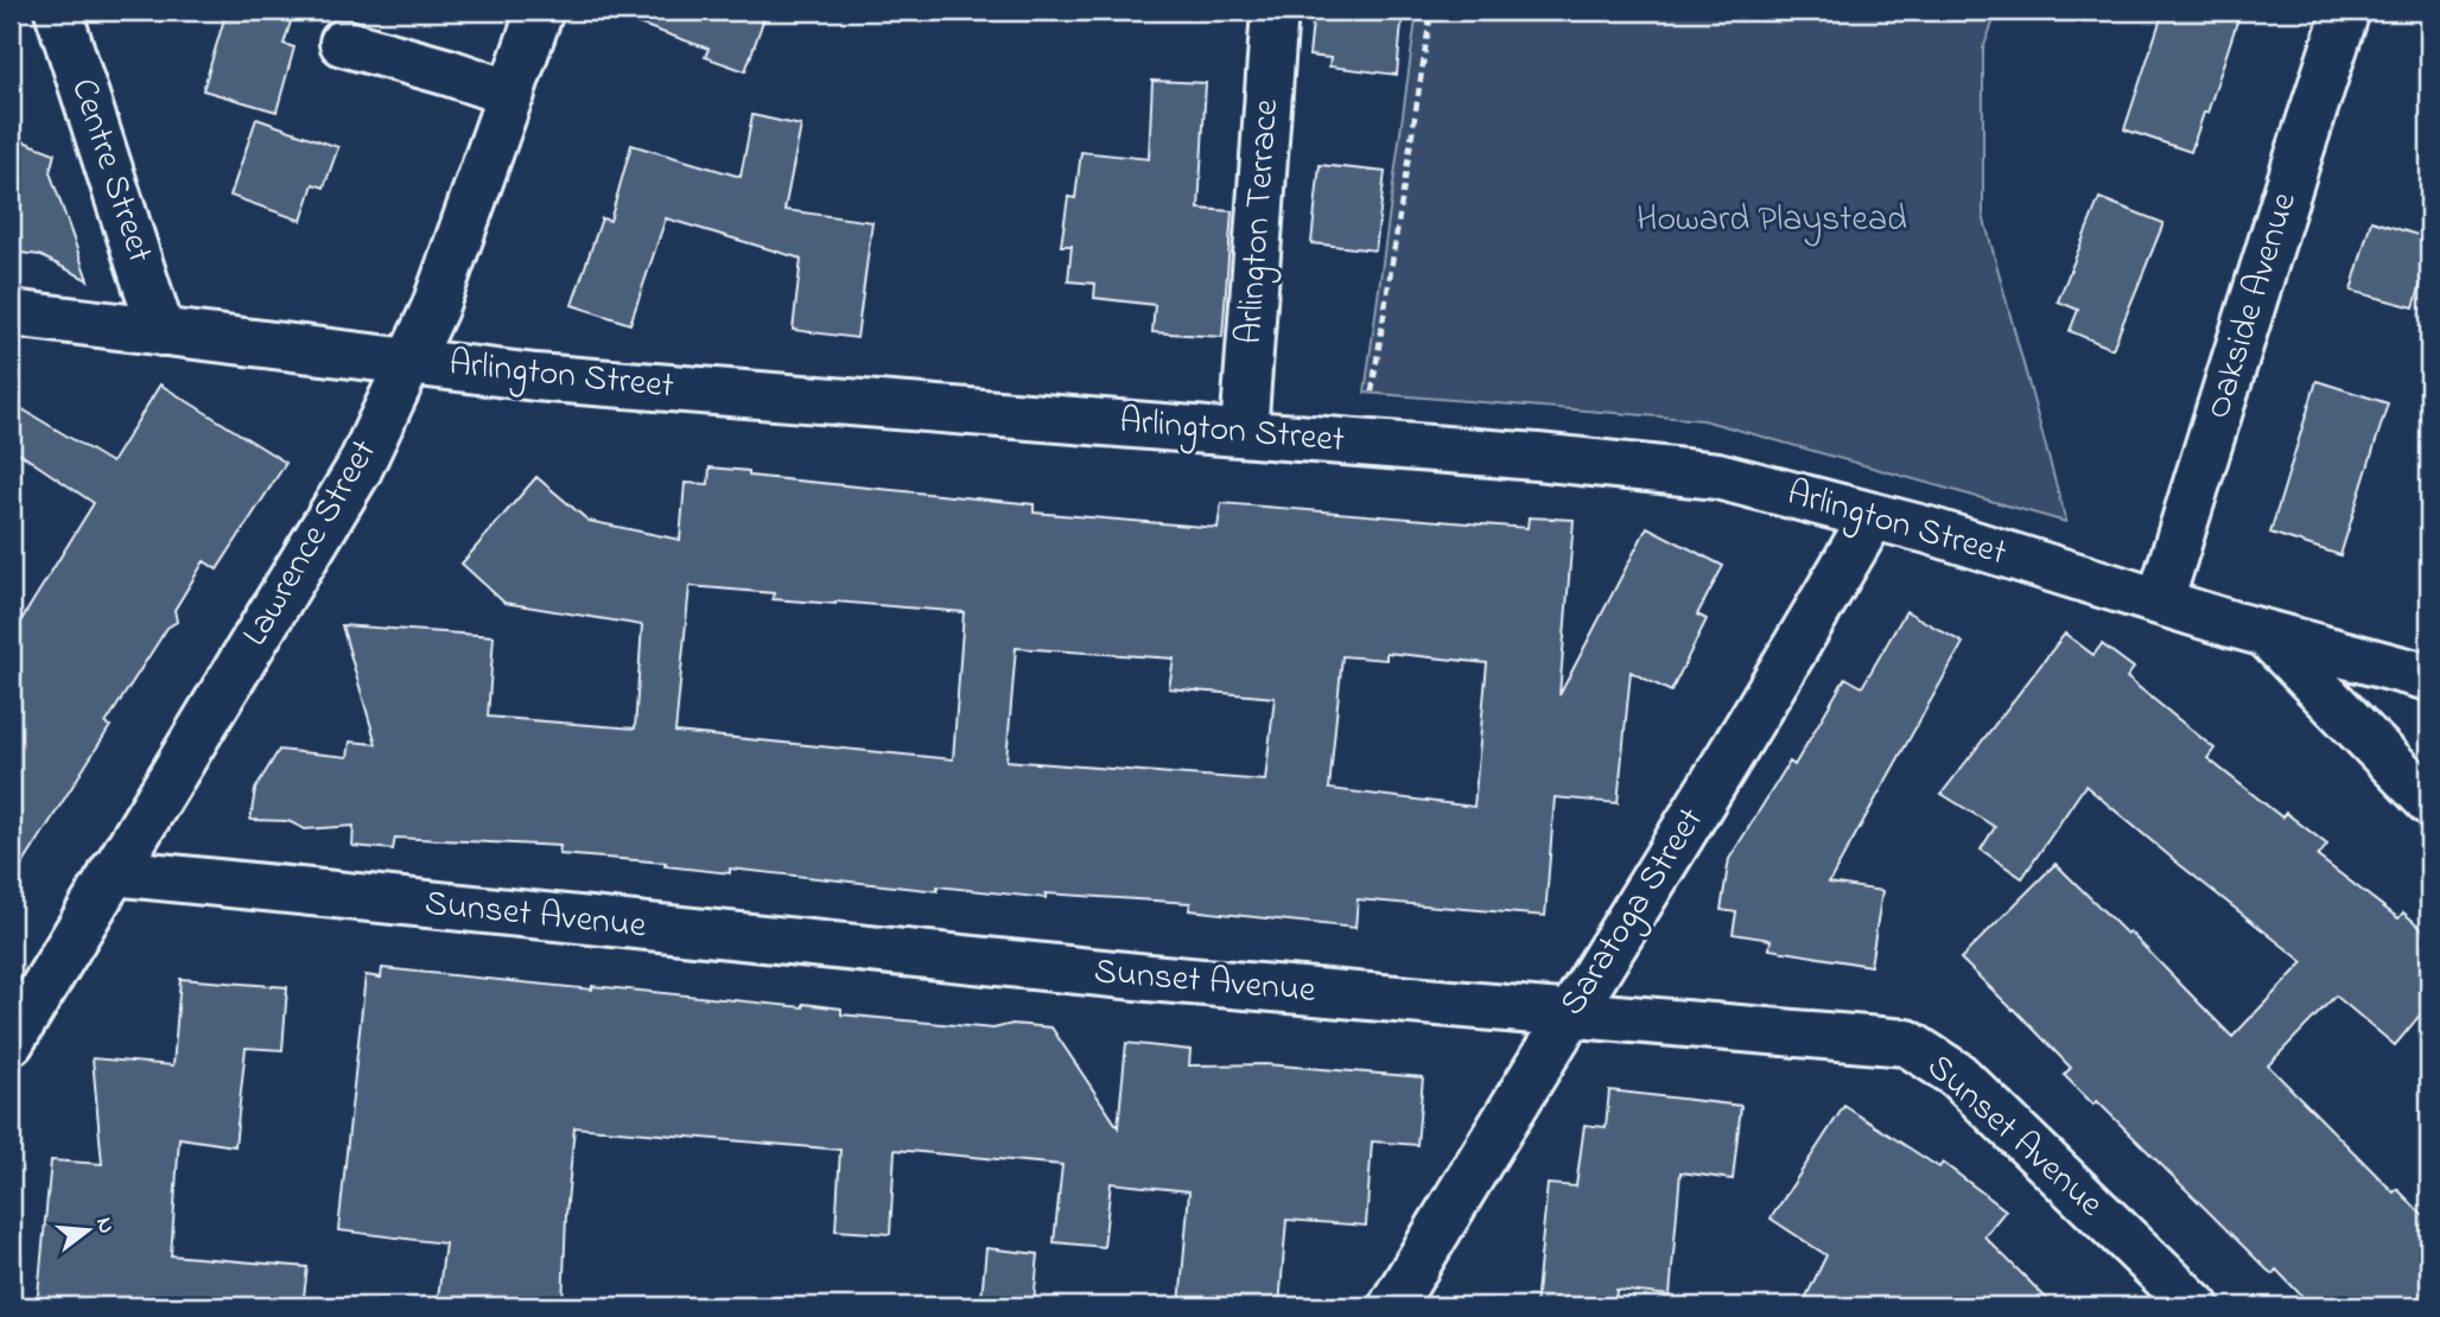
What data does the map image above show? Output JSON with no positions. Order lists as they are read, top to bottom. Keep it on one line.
{"streets":{"street":["Centre Street","Arlington Terrace","Oakside Avenue","Arlington Street","Lawrence Street","Saratoga Street","Sunset Avenue"]},"crossings":[["Centre Street","Arlington Street"],["Arlington Terrace","Arlington Street"],["Oakside Avenue","Arlington Street"],["Arlington Street","Lawrence Street"],["Arlington Street","Saratoga Street"],["Lawrence Street","Sunset Avenue"],["Saratoga Street","Sunset Avenue"]],"parks":["Howard Playstead"],"north":"right"}
